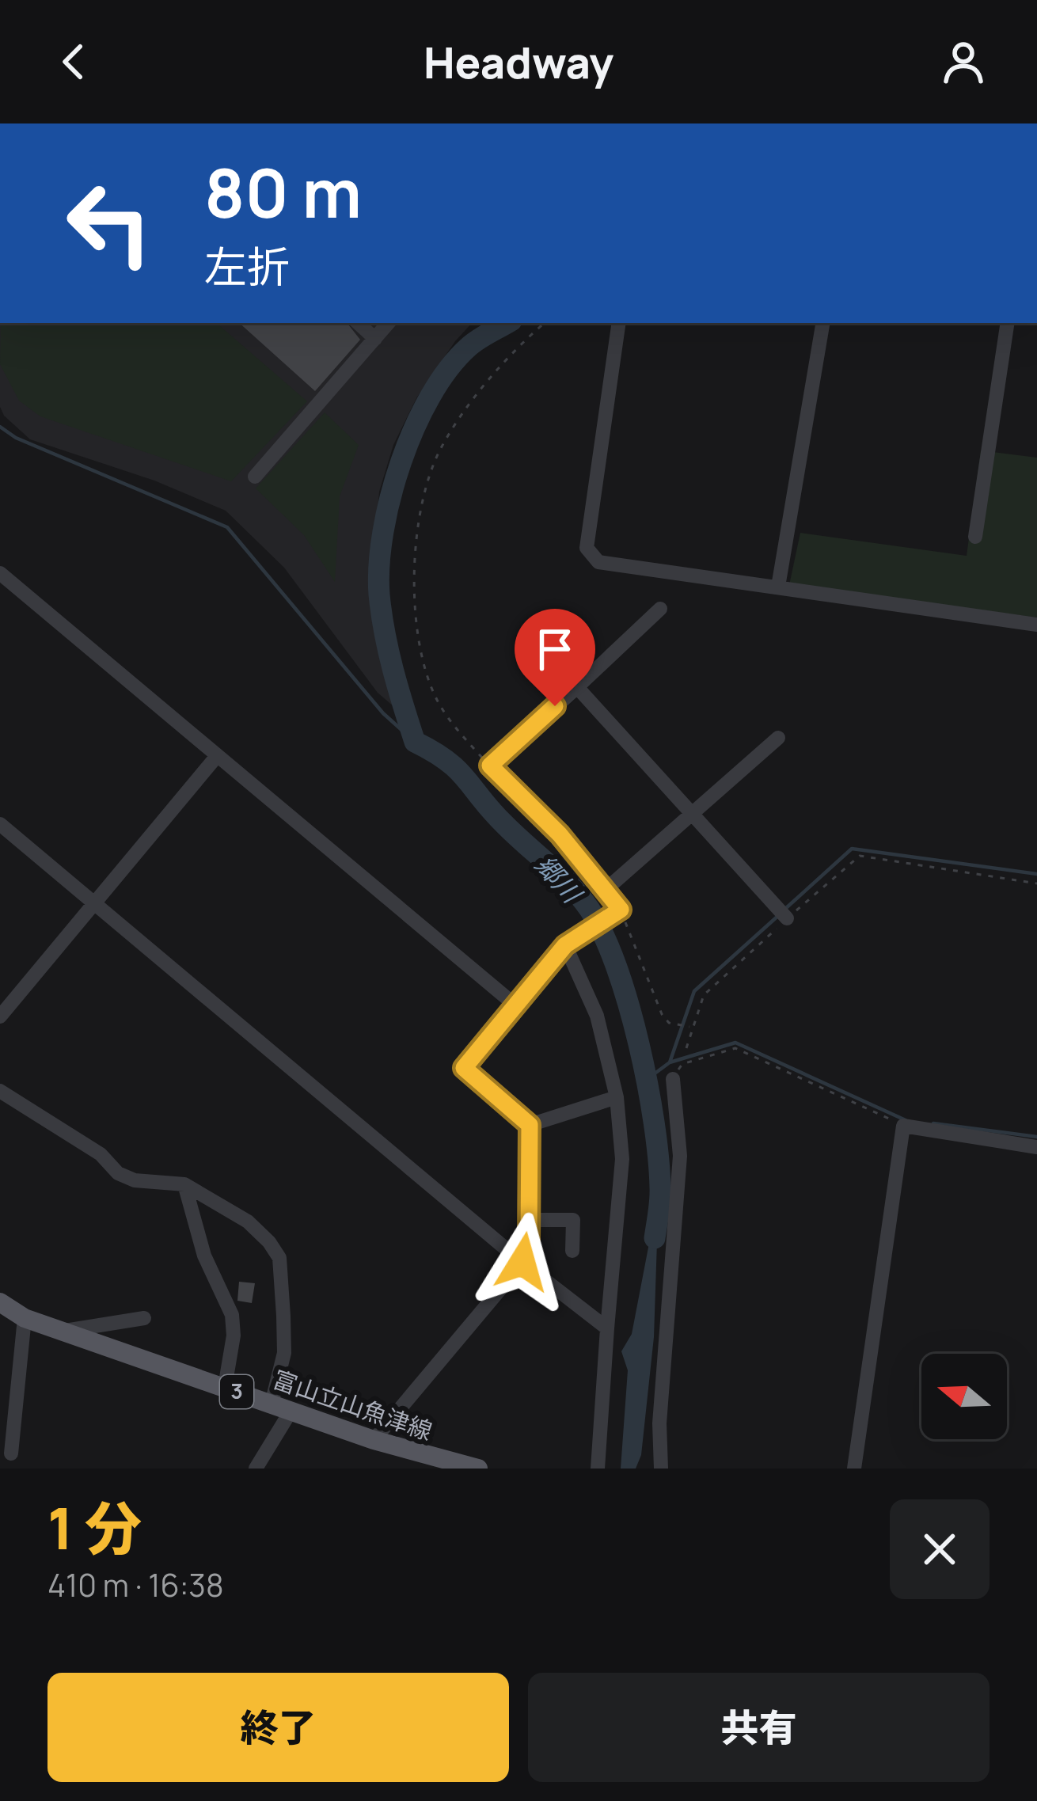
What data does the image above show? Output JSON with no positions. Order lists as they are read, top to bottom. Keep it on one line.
{"streets":{"main road":["3","富山立山魚津線"]},"water":["郷川"],"north":"left","page":{"header":"Headway","turn":["80 m","左折"],"heading":["1 分","410 m · 16:38"],"buttons":["終了","共有"]}}
